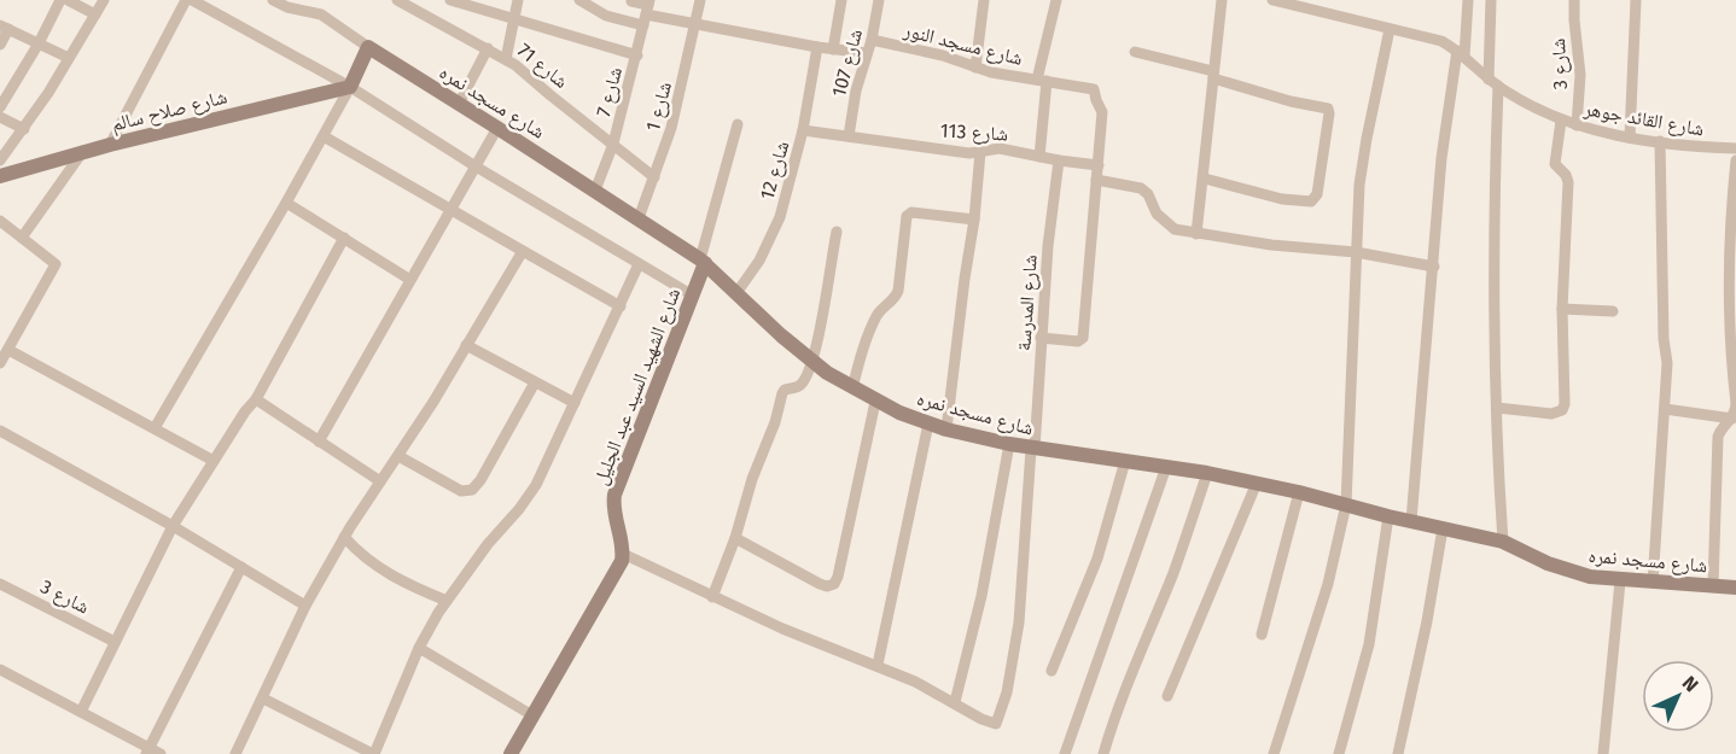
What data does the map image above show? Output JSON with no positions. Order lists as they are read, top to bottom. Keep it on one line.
{"streets":{"street":["شارع مسجد النور","شارع 107","شارع 3","شارع 71","شارع 7","شارع مسجد نمره","شارع 1","شارع صلاح سالم","شارع القائد جوهر","شارع 113","شارع 12","شارع المدرسة","شارع الشهيد السيد عبد الجليل"]},"crossings":[["شارع مسجد النور","شارع 107"],["شارع مسجد النور","شارع 113"],["شارع 107","شارع 113"],["شارع 3","شارع القائد جوهر"],["شارع 71","شارع 7"],["شارع 71","شارع 1"],["شارع 7","شارع مسجد نمره"],["شارع مسجد نمره","شارع 1"],["شارع مسجد نمره","شارع 12"],["شارع مسجد نمره","شارع المدرسة"],["شارع مسجد نمره","شارع الشهيد السيد عبد الجليل"],["شارع 113","شارع 12"],["شارع 113","شارع المدرسة"]],"north":"top right"}
